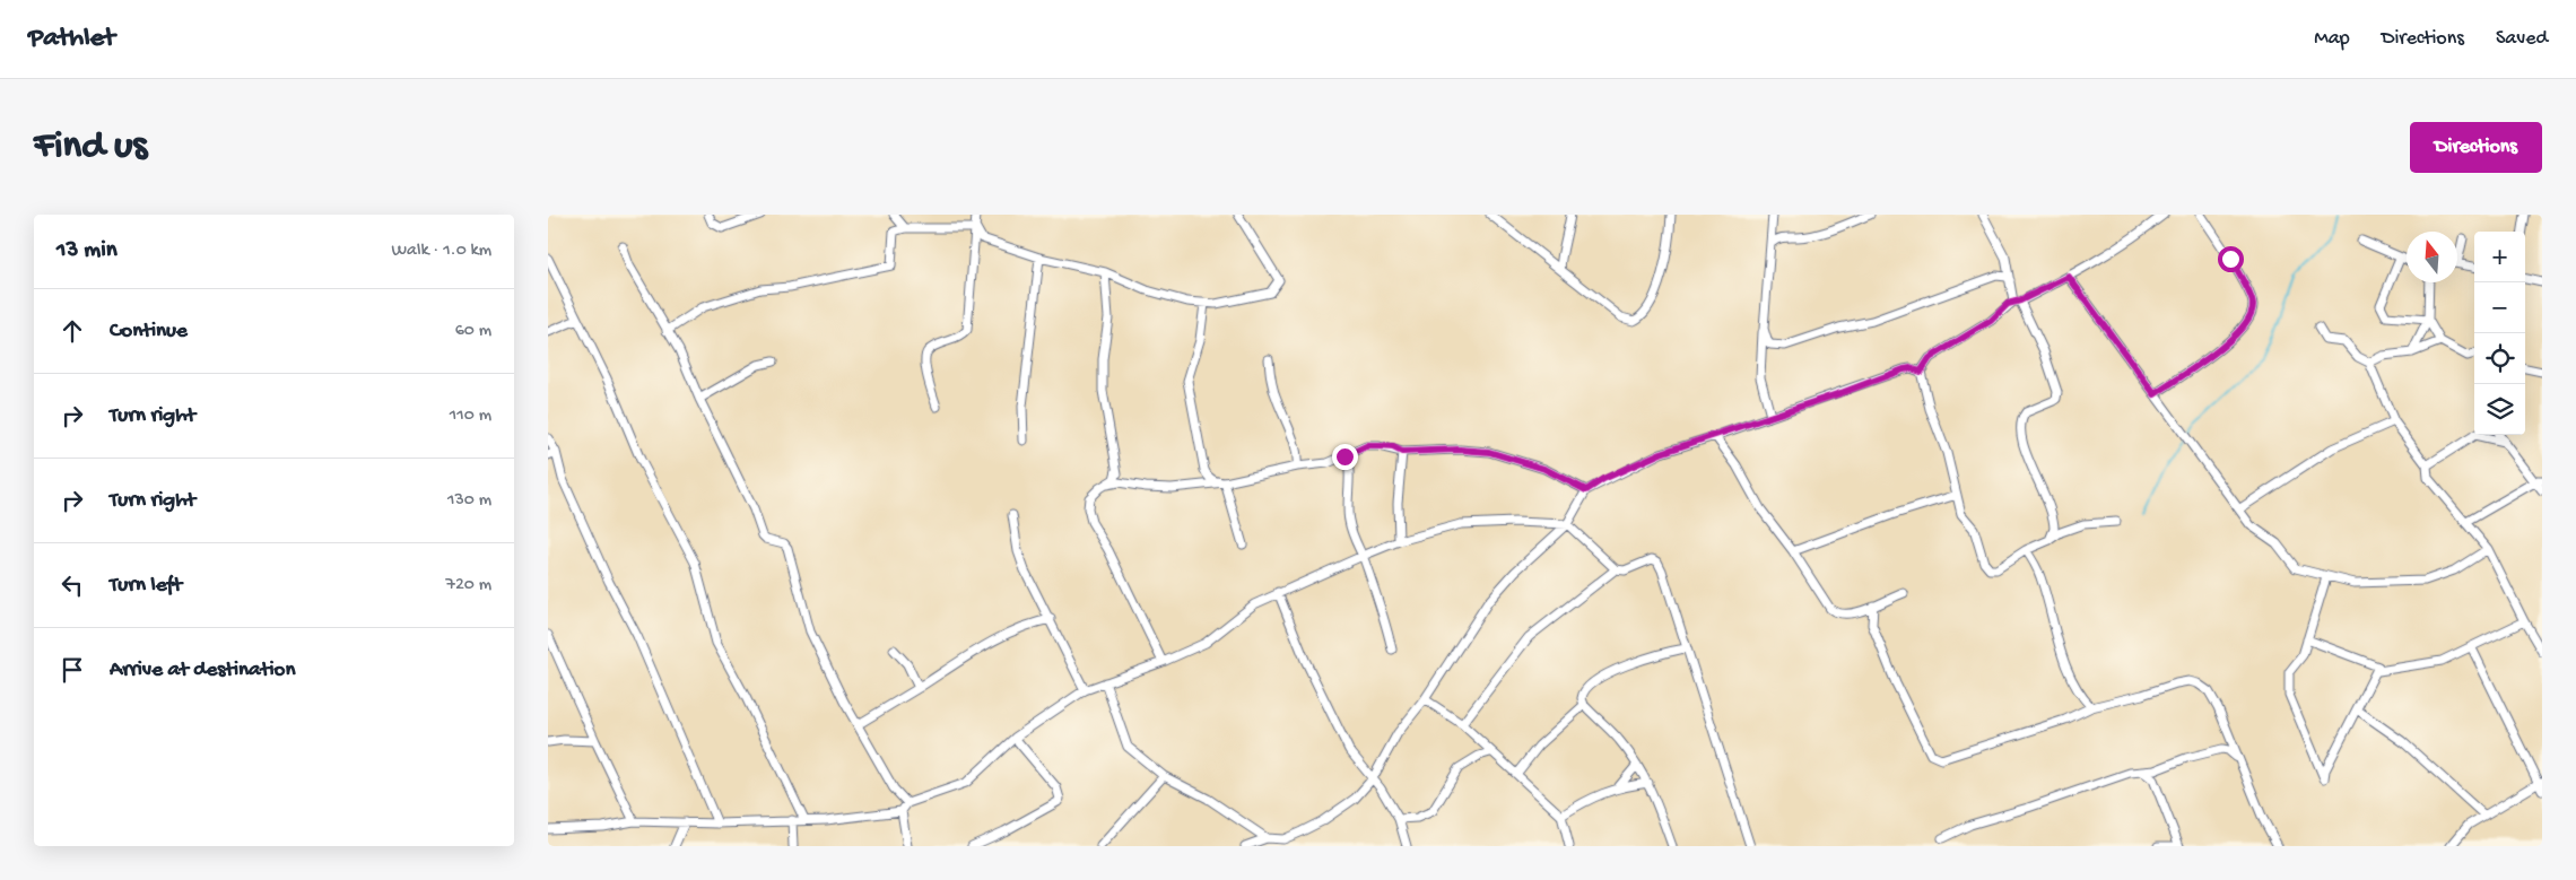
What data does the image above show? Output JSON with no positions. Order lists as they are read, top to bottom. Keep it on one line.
{"north":"top","page":{"header":"Pathlet","nav":["Map","Directions","Saved"],"buttons":"Directions","title":"Find us","heading":["13 min","Walk · 1.0 km"],"map_buttons":["+","−"],"list":[["Continue","60 m"],["Turn right","110 m"],["Turn right","130 m"],["Turn left","720 m"],"Arrive at destination"]}}
